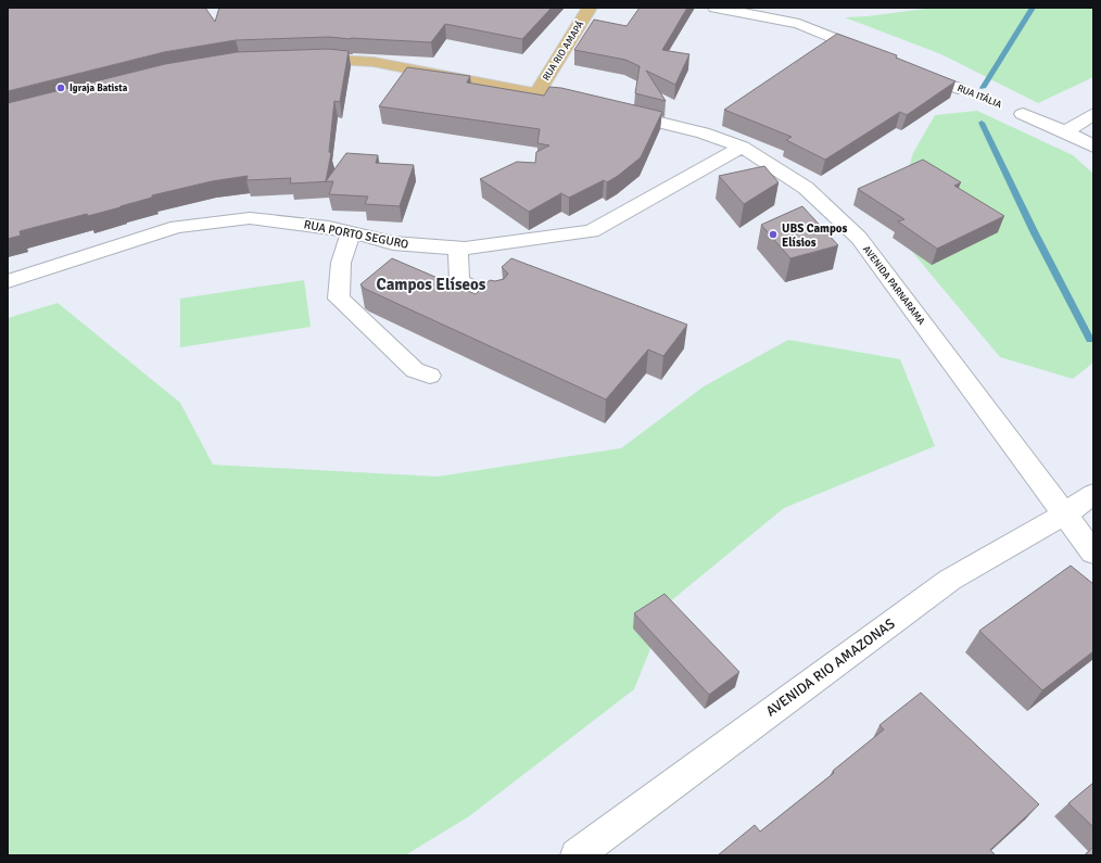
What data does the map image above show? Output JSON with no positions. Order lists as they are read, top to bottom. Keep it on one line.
{"streets":{"main road":["RUA RIO AMAPÁ"],"street":["RUA ITÁLIA","RUA PORTO SEGURO","AVENIDA PARNARAMA","AVENIDA RIO AMAZONAS"]},"crossings":[["RUA PORTO SEGURO","AVENIDA PARNARAMA"],["AVENIDA PARNARAMA","AVENIDA RIO AMAZONAS"]],"districts":["Campos Elíseos"],"places":["Igraja Batista","UBS Campos Elísios"]}
